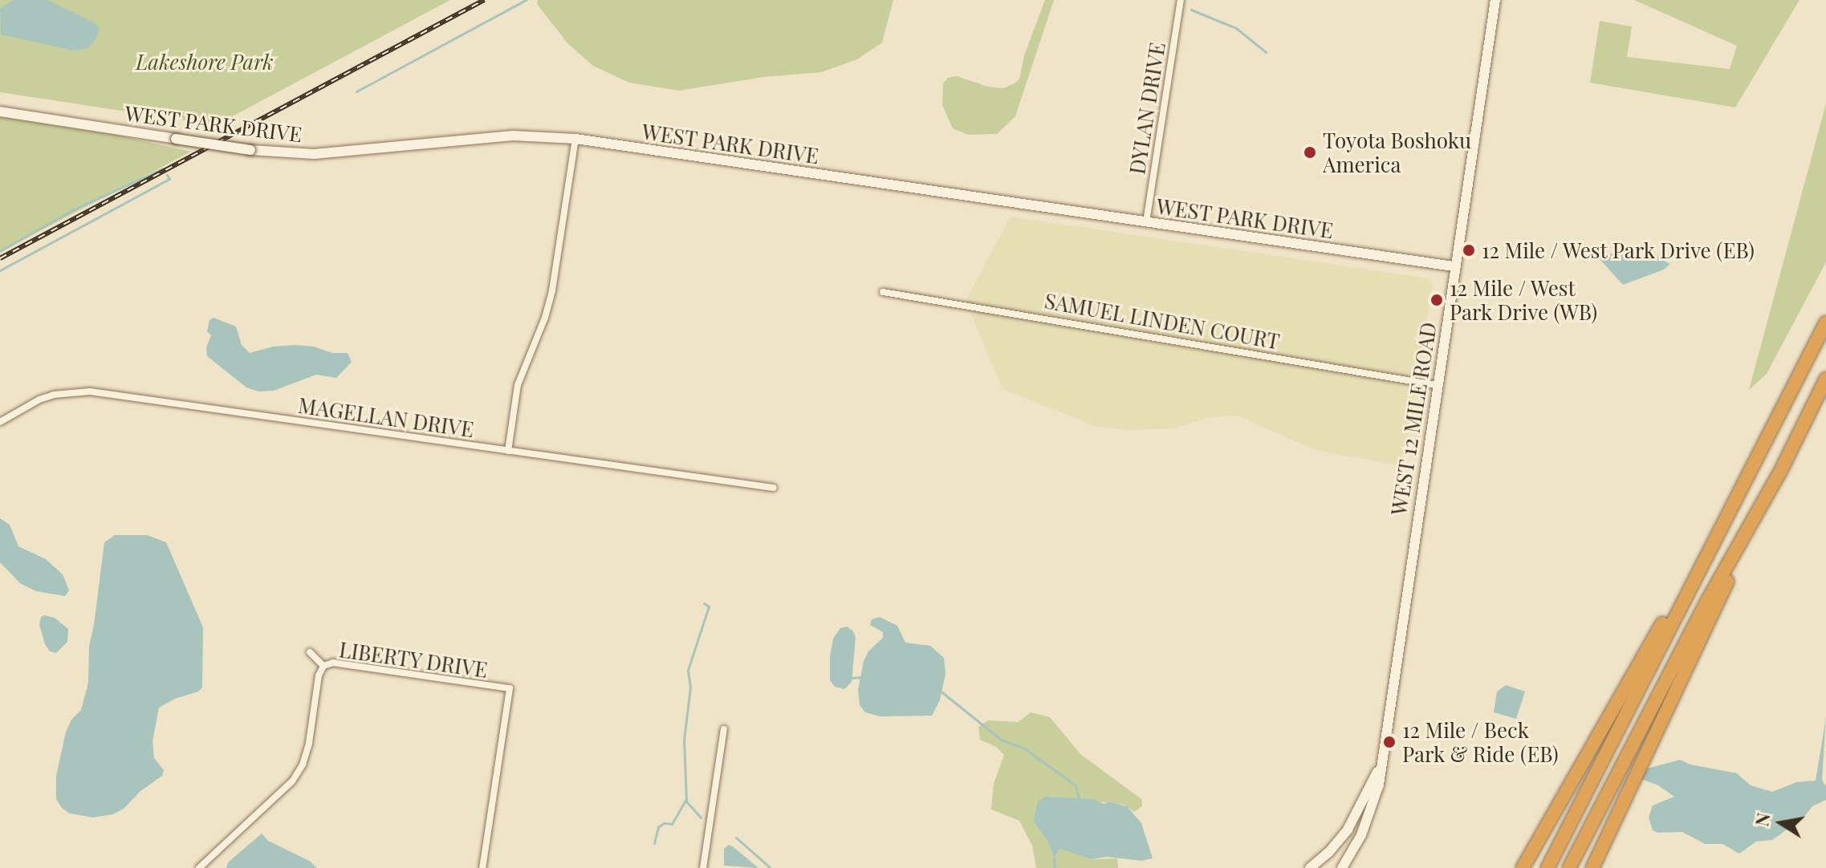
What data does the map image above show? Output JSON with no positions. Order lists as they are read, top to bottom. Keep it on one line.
{"streets":{"street":["DYLAN DRIVE","WEST PARK DRIVE","SAMUEL LINDEN COURT","MAGELLAN DRIVE","WEST 12 MILE ROAD","LIBERTY DRIVE"]},"crossings":[["DYLAN DRIVE","WEST PARK DRIVE"],["WEST PARK DRIVE","WEST 12 MILE ROAD"],["SAMUEL LINDEN COURT","WEST 12 MILE ROAD"]],"parks":["Lakeshore Park"],"places":["Toyota Boshoku America","12 Mile / West Park Drive (EB)","12 Mile / West Park Drive (WB)","12 Mile / Beck Park & Ride (EB)"],"north":"left"}
